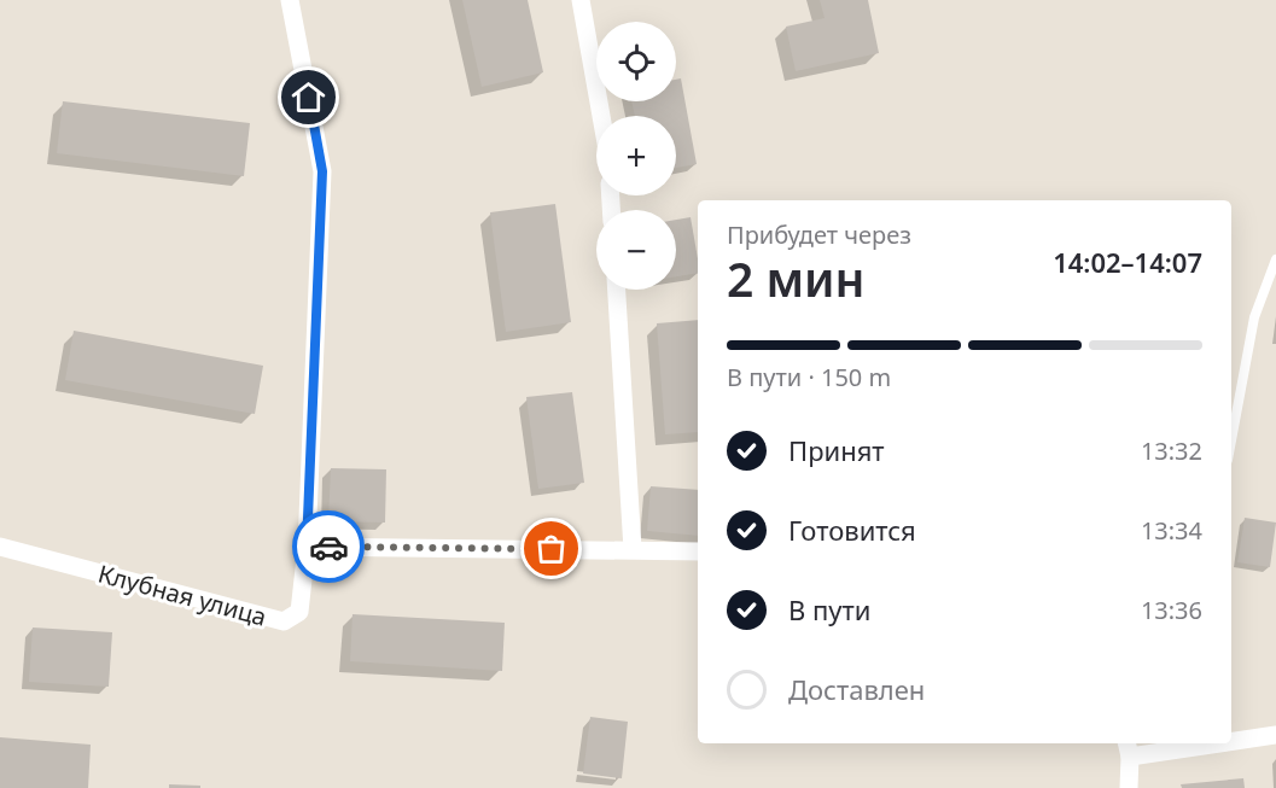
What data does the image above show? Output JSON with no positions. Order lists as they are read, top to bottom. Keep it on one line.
{"streets":{"street":["Клубная улица"]},"page":{"map_buttons":["+","−"],"heading":["2 мин","Прибудет через","14:02–14:07"],"bar":"В пути · 150 m","list":[["Принят","13:32"],["Готовится","13:34"],["В пути","13:36"],"Доставлен"]}}
